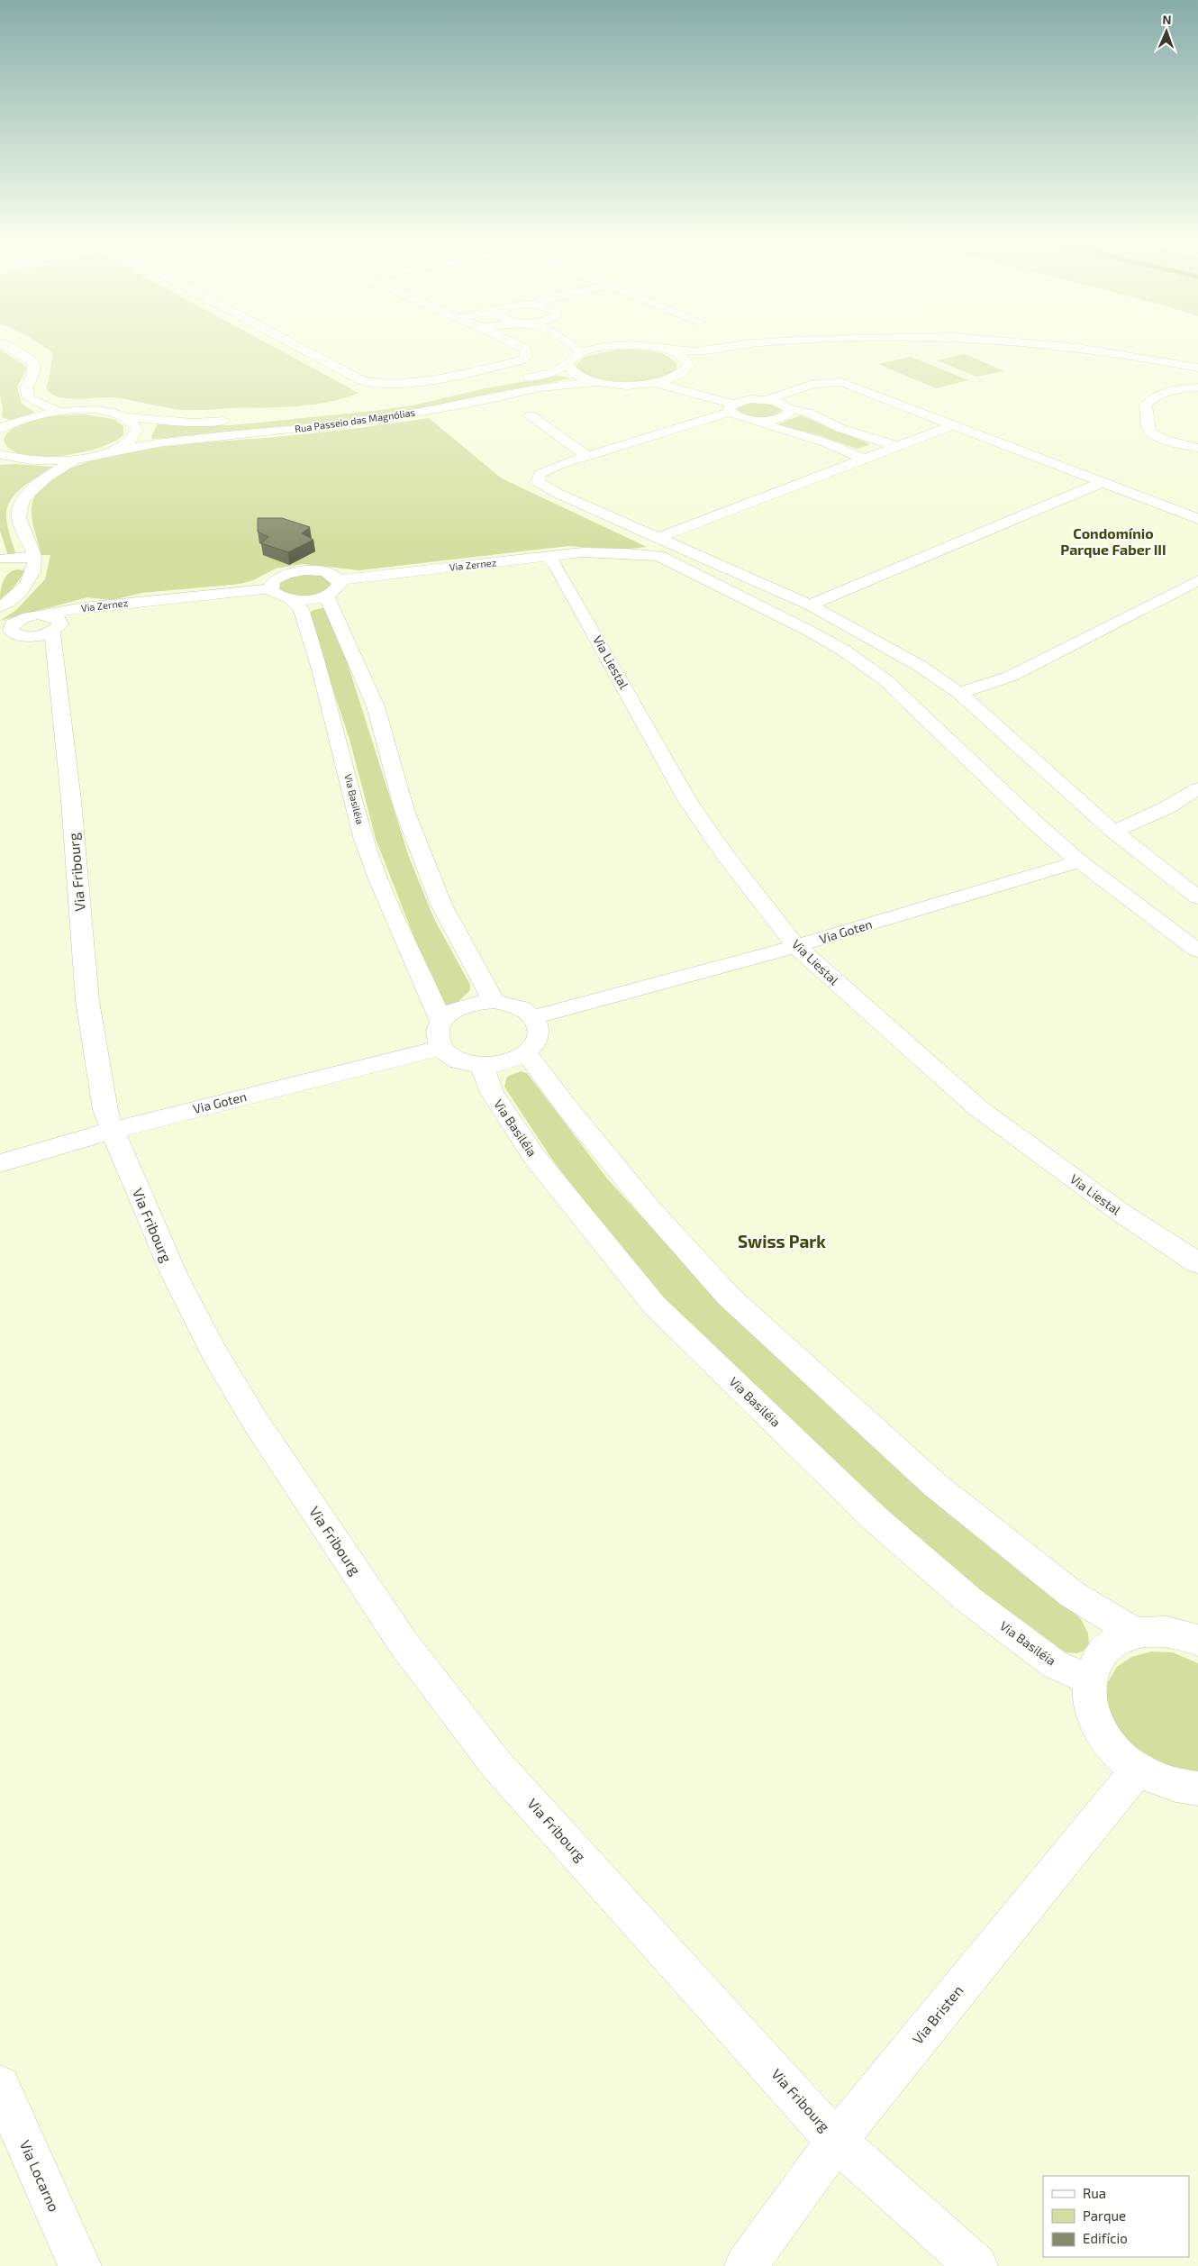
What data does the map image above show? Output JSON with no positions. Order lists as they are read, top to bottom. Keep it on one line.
{"streets":{"street":["Rua Passeio das Magnólias","Via Zernez","Via Liestal","Via Basiléia","Via Fribourg","Via Goten","Via Bristen","Via Locarno"]},"crossings":[["Via Zernez","Via Liestal"],["Via Zernez","Via Fribourg"],["Via Zernez","Via Goten"],["Via Liestal","Via Goten"],["Via Basiléia","Via Goten"],["Via Fribourg","Via Goten"],["Via Fribourg","Via Bristen"]],"districts":["Condomínio Parque Faber III","Swiss Park"],"legend":["Rua","Parque","Edifício"],"north":"top"}
